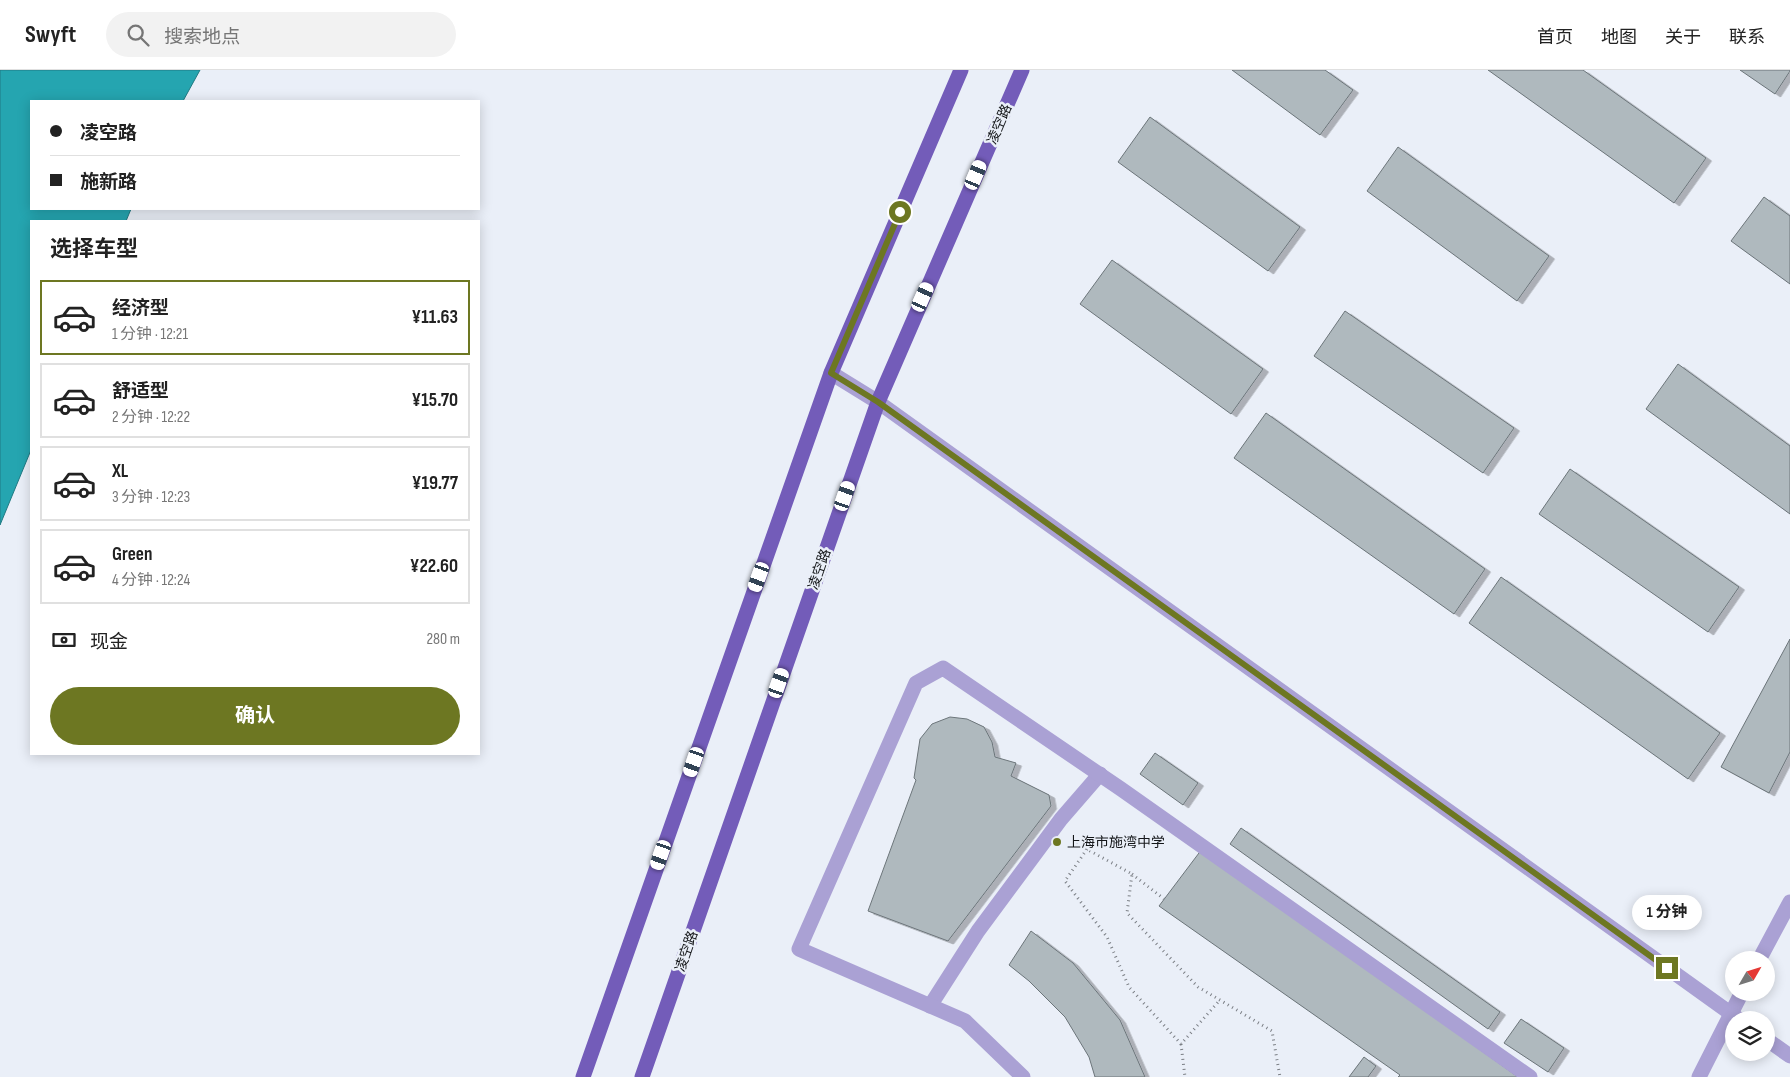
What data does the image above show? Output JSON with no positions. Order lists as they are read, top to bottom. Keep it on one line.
{"streets":{"main road":["凌空路"]},"places":["上海市施湾中学"],"north":"top right","page":{"header":"Swyft","search":"搜索地点","nav":["首页","地图","关于","联系"],"banner":["凌空路","施新路"],"heading":"选择车型","list":[{"name":"经济型","note":"1 分钟 · 12:21","value":"¥11.63"},{"name":"舒适型","note":"2 分钟 · 12:22","value":"¥15.70"},{"name":"XL","note":"3 分钟 · 12:23","value":"¥19.77"},{"name":"Green","note":"4 分钟 · 12:24","value":"¥22.60"}],"pay":["现金","280 m"],"buttons":"确认","bubble":"1 分钟"}}
